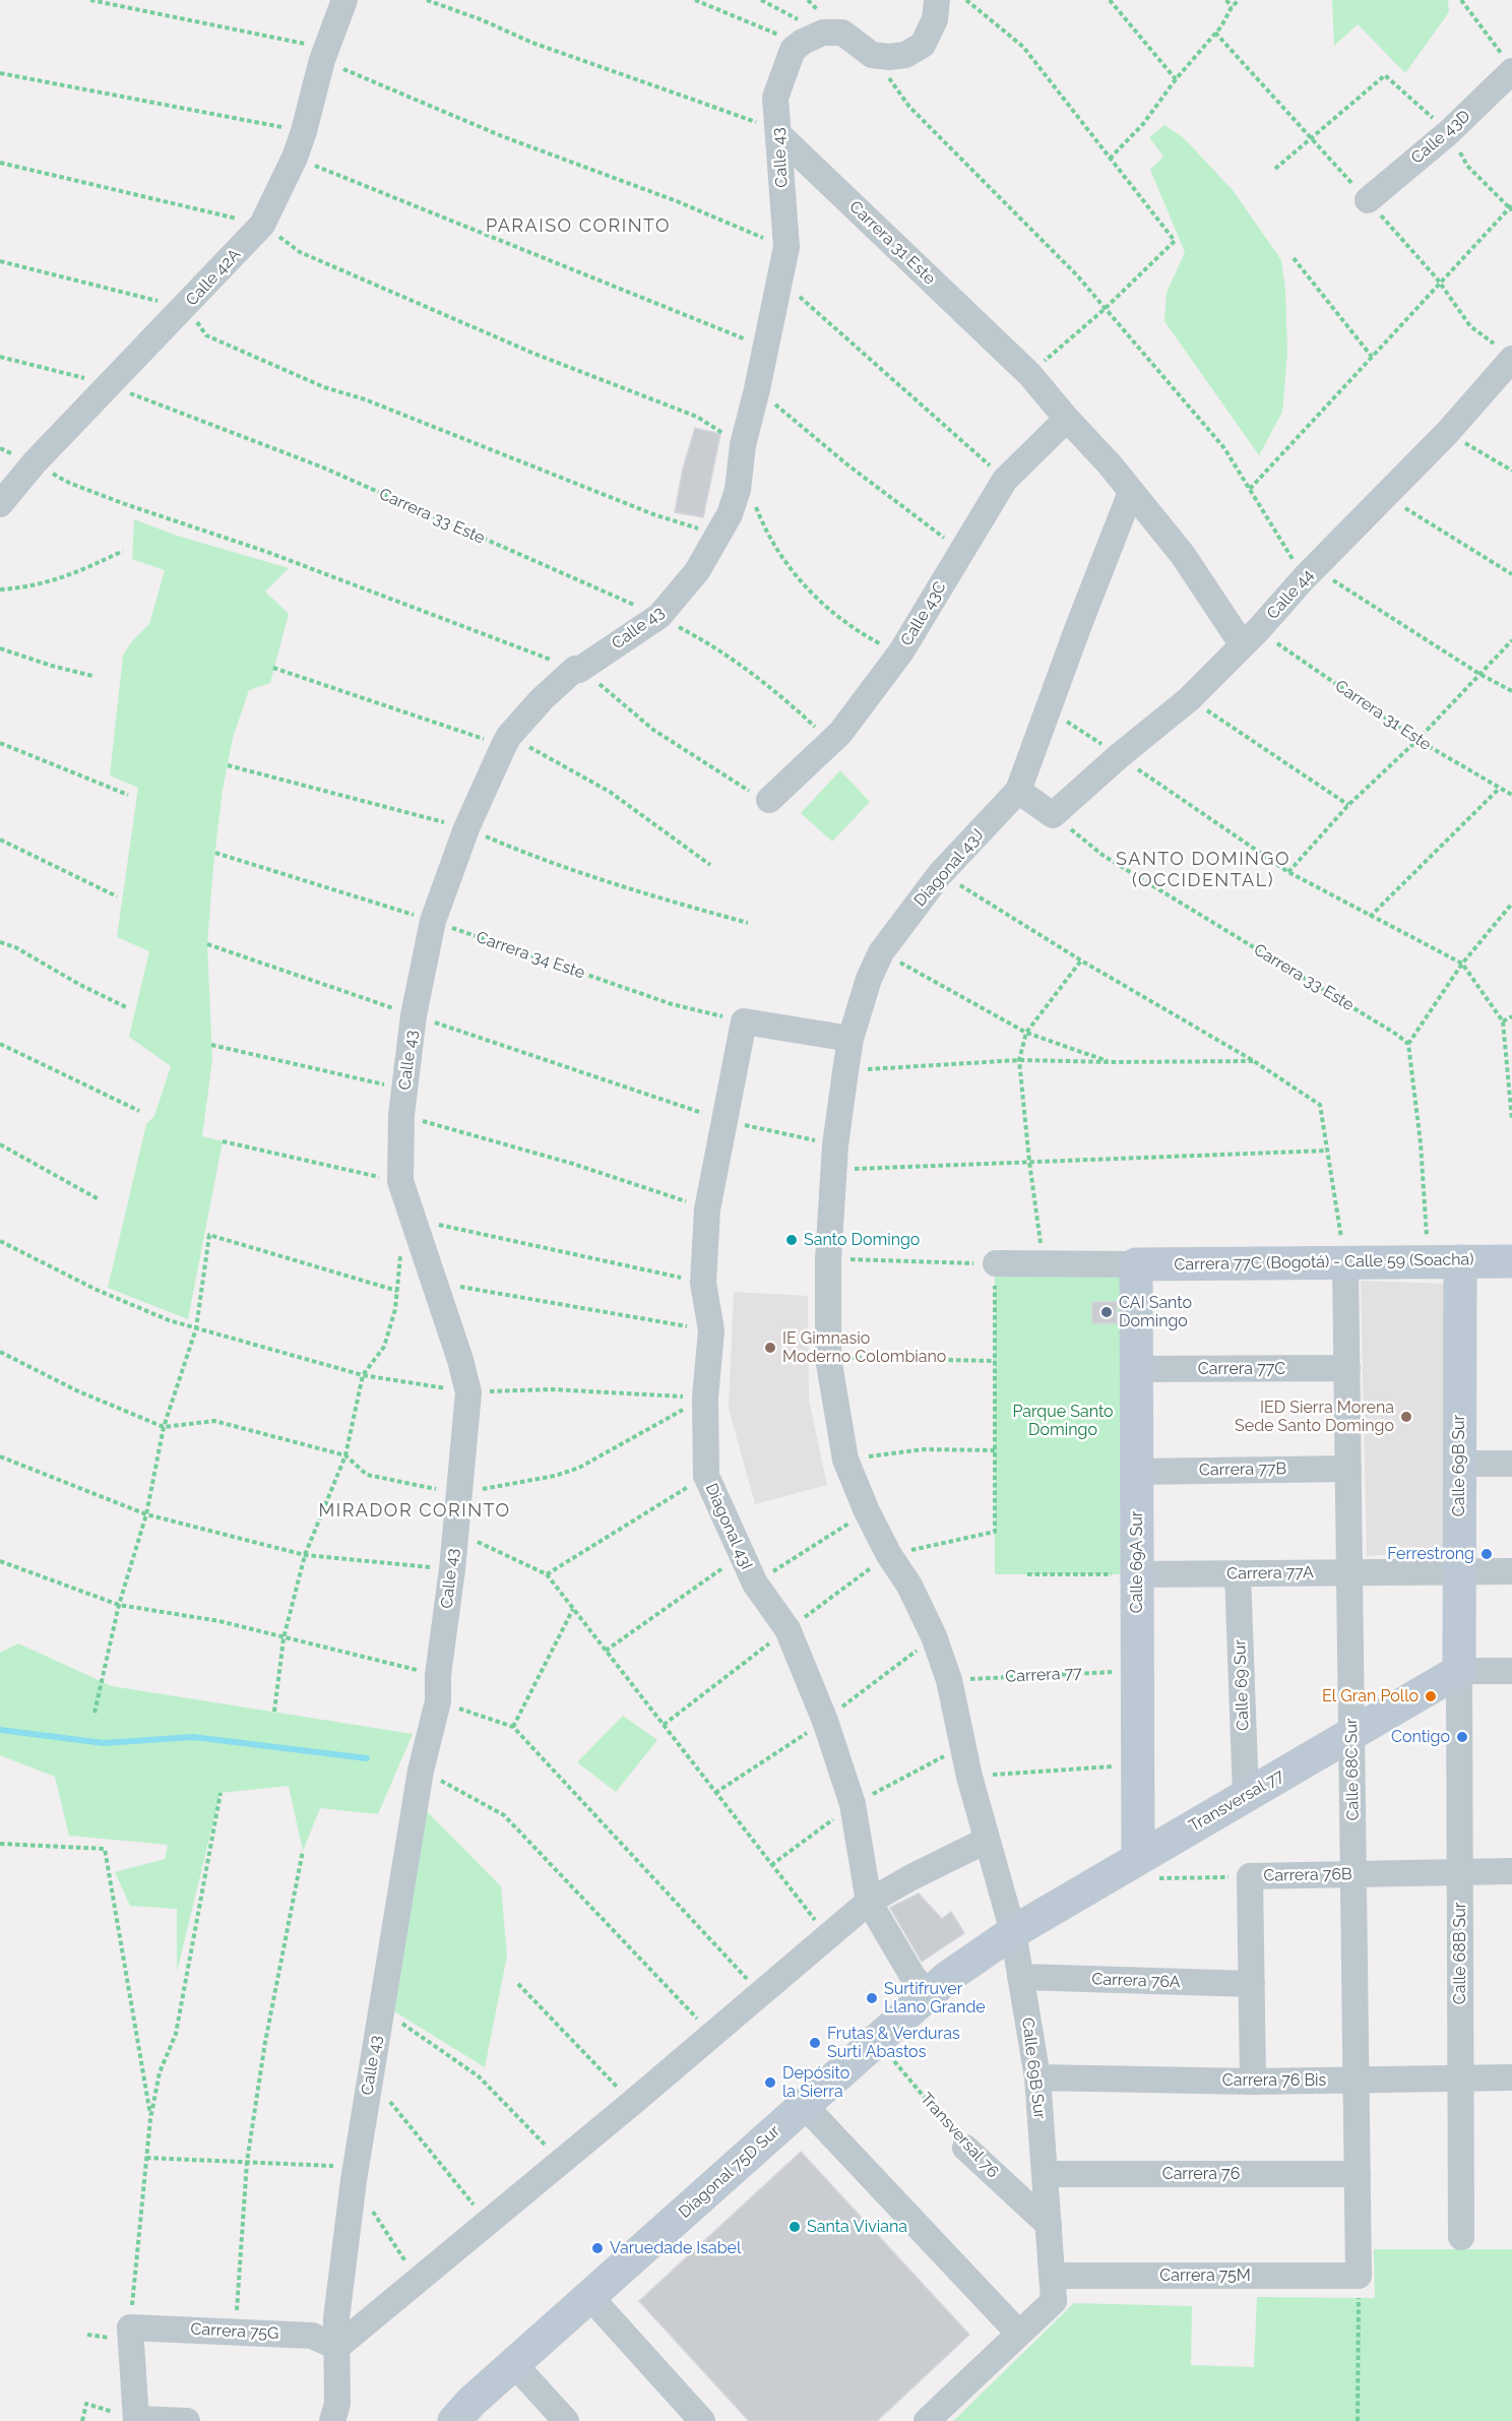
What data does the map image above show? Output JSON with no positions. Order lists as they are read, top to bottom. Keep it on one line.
{"streets":{"street":["Calle 43D","Calle 43","Carrera 31 Este","Calle 42A","Calle 44","Calle 43C","Diagonal 43J","Carrera 77C (Bogotá) - Calle 59 (Soacha)","Carrera 77C","Calle 69B Sur","Carrera 77B","Diagonal 43I","Calle 69A Sur","Carrera 77A","Calle 69 Sur","Calle 68C Sur","Transversal 77","Carrera 76B","Calle 68B Sur","Carrera 76A","Carrera 76 Bis","Transversal 76","Diagonal 75D Sur","Carrera 76","Carrera 75M","Carrera 75G"],"path":["Carrera 33 Este","Carrera 34 Este","Carrera 77"]},"crossings":[["Calle 43","Carrera 31 Este"],["Calle 43","Carrera 33 Este"],["Calle 43","Carrera 34 Este"],["Calle 43","Carrera 75G"],["Carrera 31 Este","Calle 44"],["Carrera 31 Este","Calle 43C"],["Carrera 31 Este","Diagonal 43J"],["Calle 42A","Carrera 33 Este"],["Carrera 33 Este","Calle 44"],["Carrera 33 Este","Calle 43C"],["Diagonal 43J","Calle 69B Sur"],["Carrera 34 Este","Diagonal 43I"],["Carrera 77C (Bogotá) - Calle 59 (Soacha)","Calle 69B Sur"],["Carrera 77C (Bogotá) - Calle 59 (Soacha)","Calle 69A Sur"],["Carrera 77C (Bogotá) - Calle 59 (Soacha)","Calle 68C Sur"],["Carrera 77C","Calle 69A Sur"],["Carrera 77C","Calle 68C Sur"],["Calle 69B Sur","Carrera 77A"],["Calle 69B Sur","Carrera 77"],["Calle 69B Sur","Transversal 77"],["Calle 69B Sur","Calle 68B Sur"],["Calle 69B Sur","Carrera 76A"],["Calle 69B Sur","Carrera 76 Bis"],["Calle 69B Sur","Transversal 76"],["Calle 69B Sur","Diagonal 75D Sur"],["Calle 69B Sur","Carrera 76"],["Calle 69B Sur","Carrera 75M"],["Carrera 77B","Calle 69A Sur"],["Carrera 77B","Calle 68C Sur"],["Calle 69A Sur","Carrera 77A"],["Calle 69A Sur","Carrera 77"],["Calle 69A Sur","Transversal 77"],["Calle 69A Sur","Carrera 76B"],["Carrera 77A","Calle 69 Sur"],["Carrera 77A","Calle 68C Sur"],["Calle 69 Sur","Transversal 77"],["Calle 68C Sur","Transversal 77"],["Calle 68C Sur","Carrera 76B"],["Calle 68C Sur","Carrera 76 Bis"],["Calle 68C Sur","Carrera 76"],["Calle 68C Sur","Carrera 75M"],["Transversal 77","Carrera 76B"],["Transversal 77","Calle 68B Sur"],["Transversal 77","Diagonal 75D Sur"],["Carrera 76B","Calle 68B Sur"],["Calle 68B Sur","Carrera 76 Bis"],["Transversal 76","Diagonal 75D Sur"]],"districts":["PARAISO CORINTO","SANTO DOMINGO (OCCIDENTAL)","MIRADOR CORINTO"],"parks":["Parque Santo Domingo"],"places":["Santo Domingo","CAI Santo Domingo","IE Gimnasio Moderno Colombiano","IED Sierra Morena Sede Santo Domingo","Ferrestrong","El Gran Pollo","Contigo","Surtifruver Llano Grande","Frutas & Verduras Surti Abastos","Depósito la Sierra","Santa Viviana","Varuedade Isabel"]}
